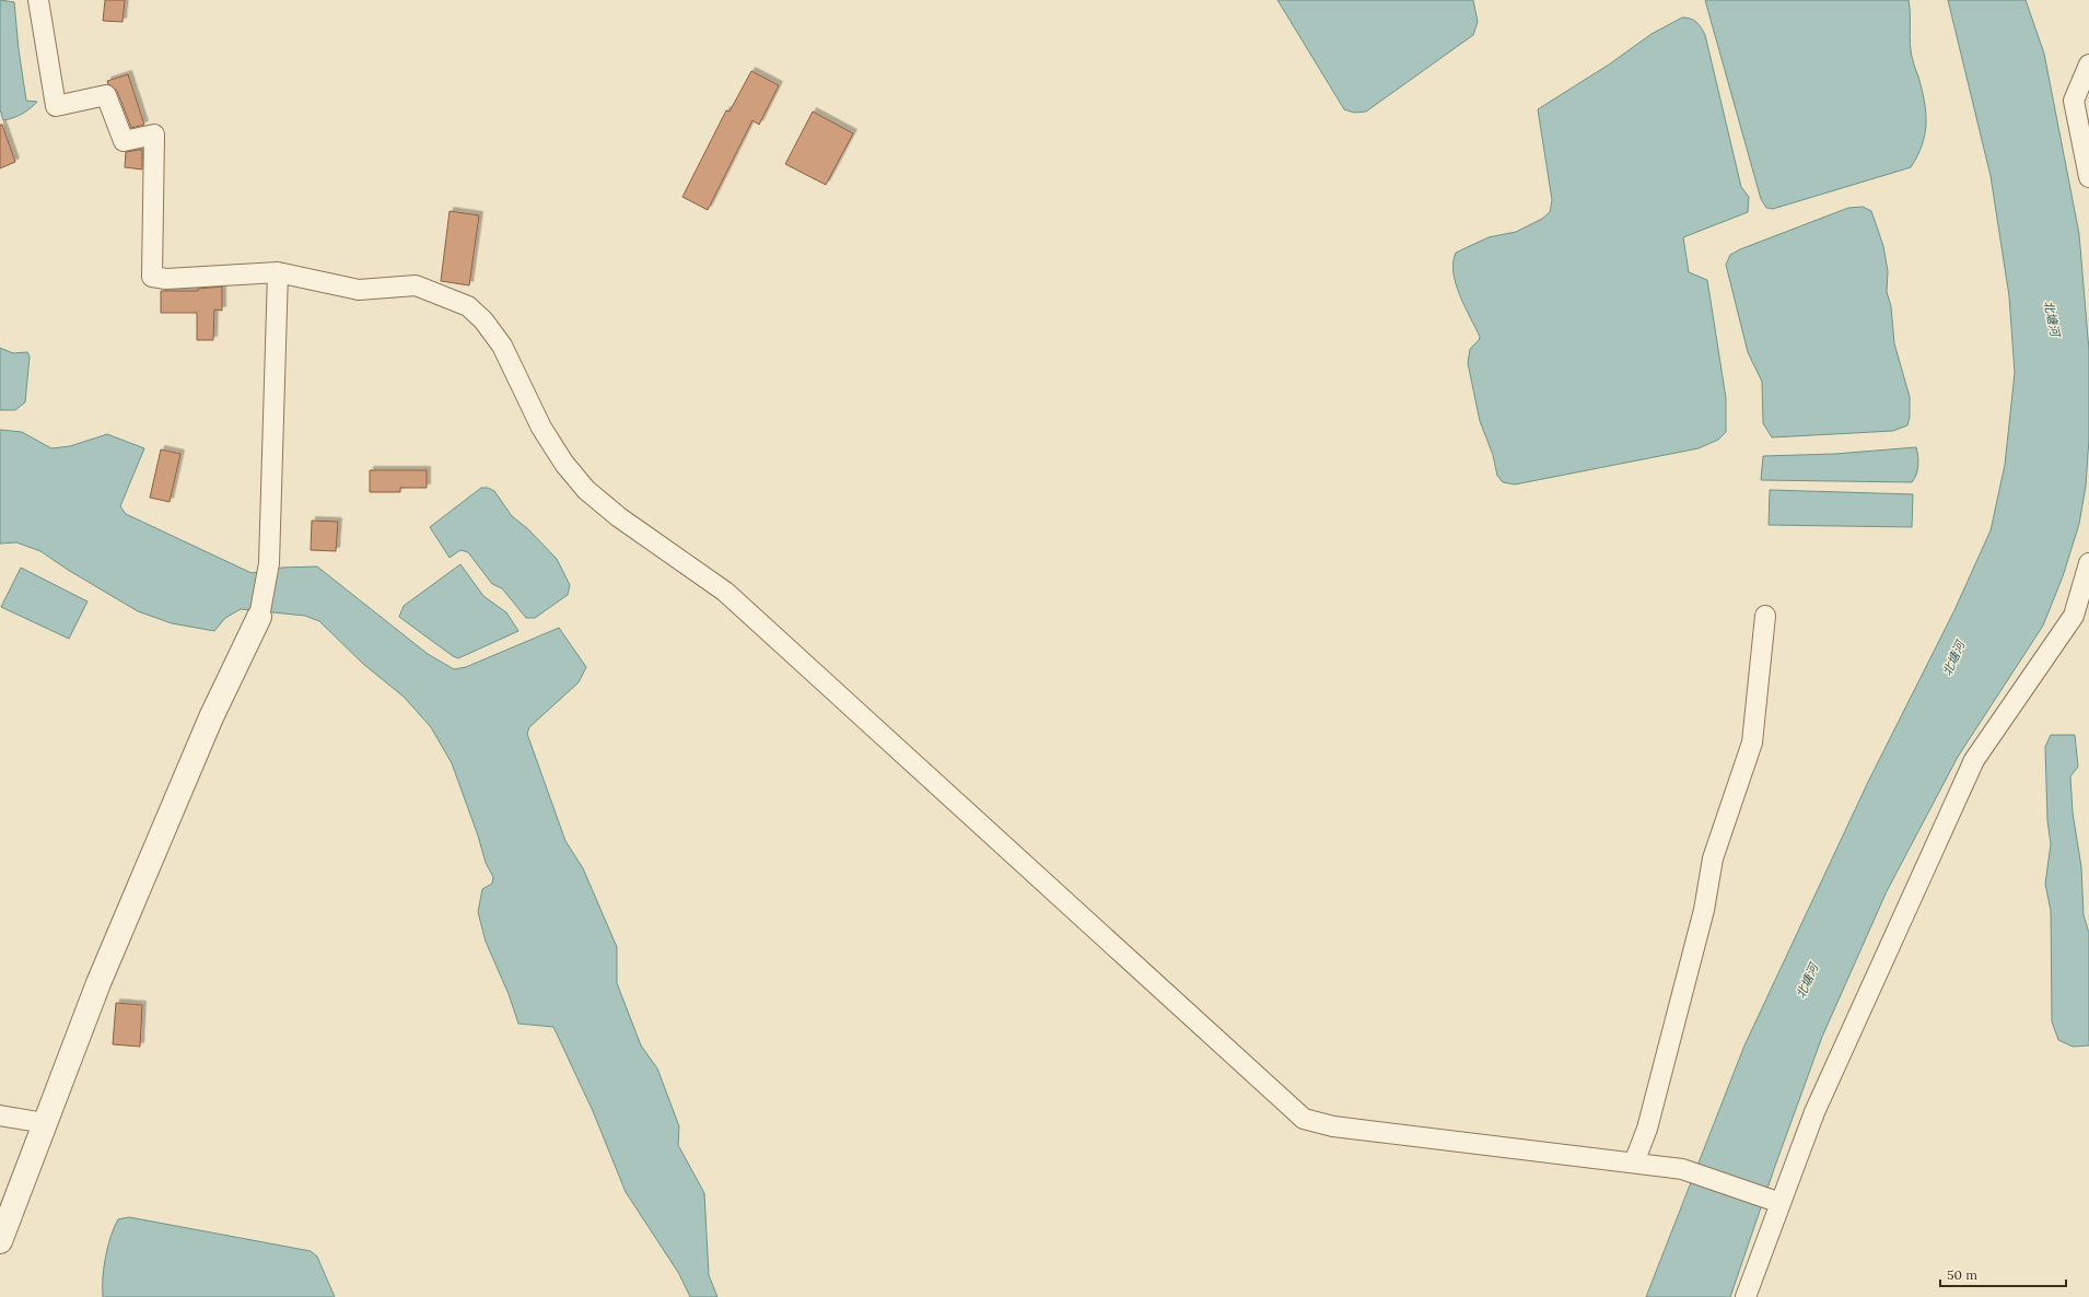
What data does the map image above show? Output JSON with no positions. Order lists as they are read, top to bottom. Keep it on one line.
{"water":["北塘河"],"scale_bar":"50 m"}
